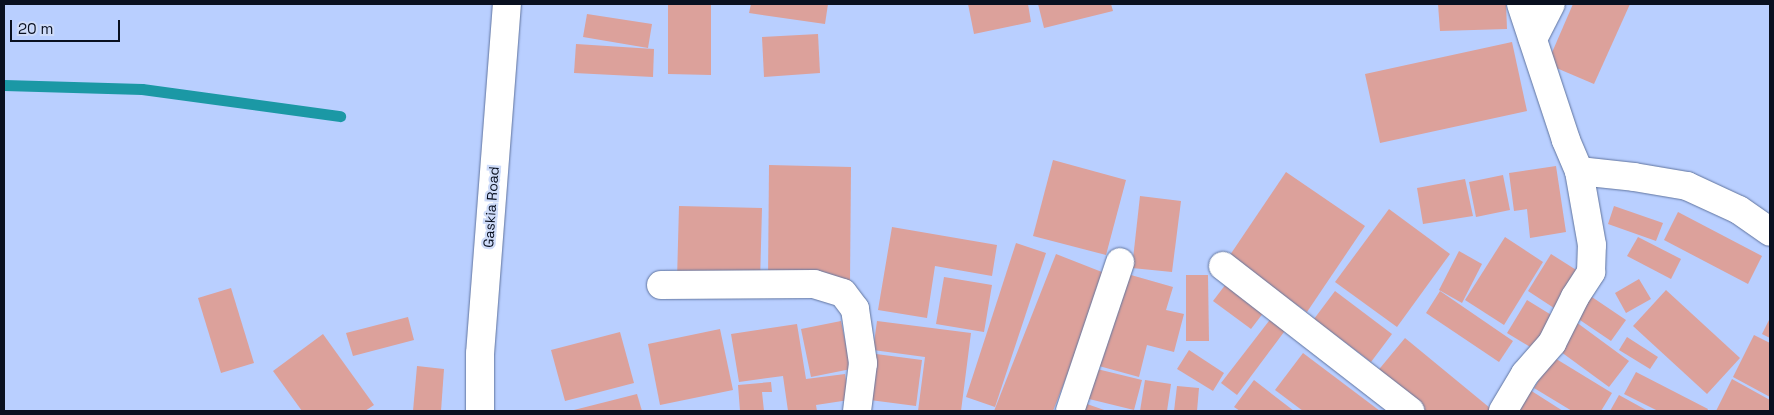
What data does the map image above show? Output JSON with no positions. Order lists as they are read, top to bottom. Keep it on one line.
{"streets":{"street":["Gaskia Road"]},"scale_bar":"20 m"}
